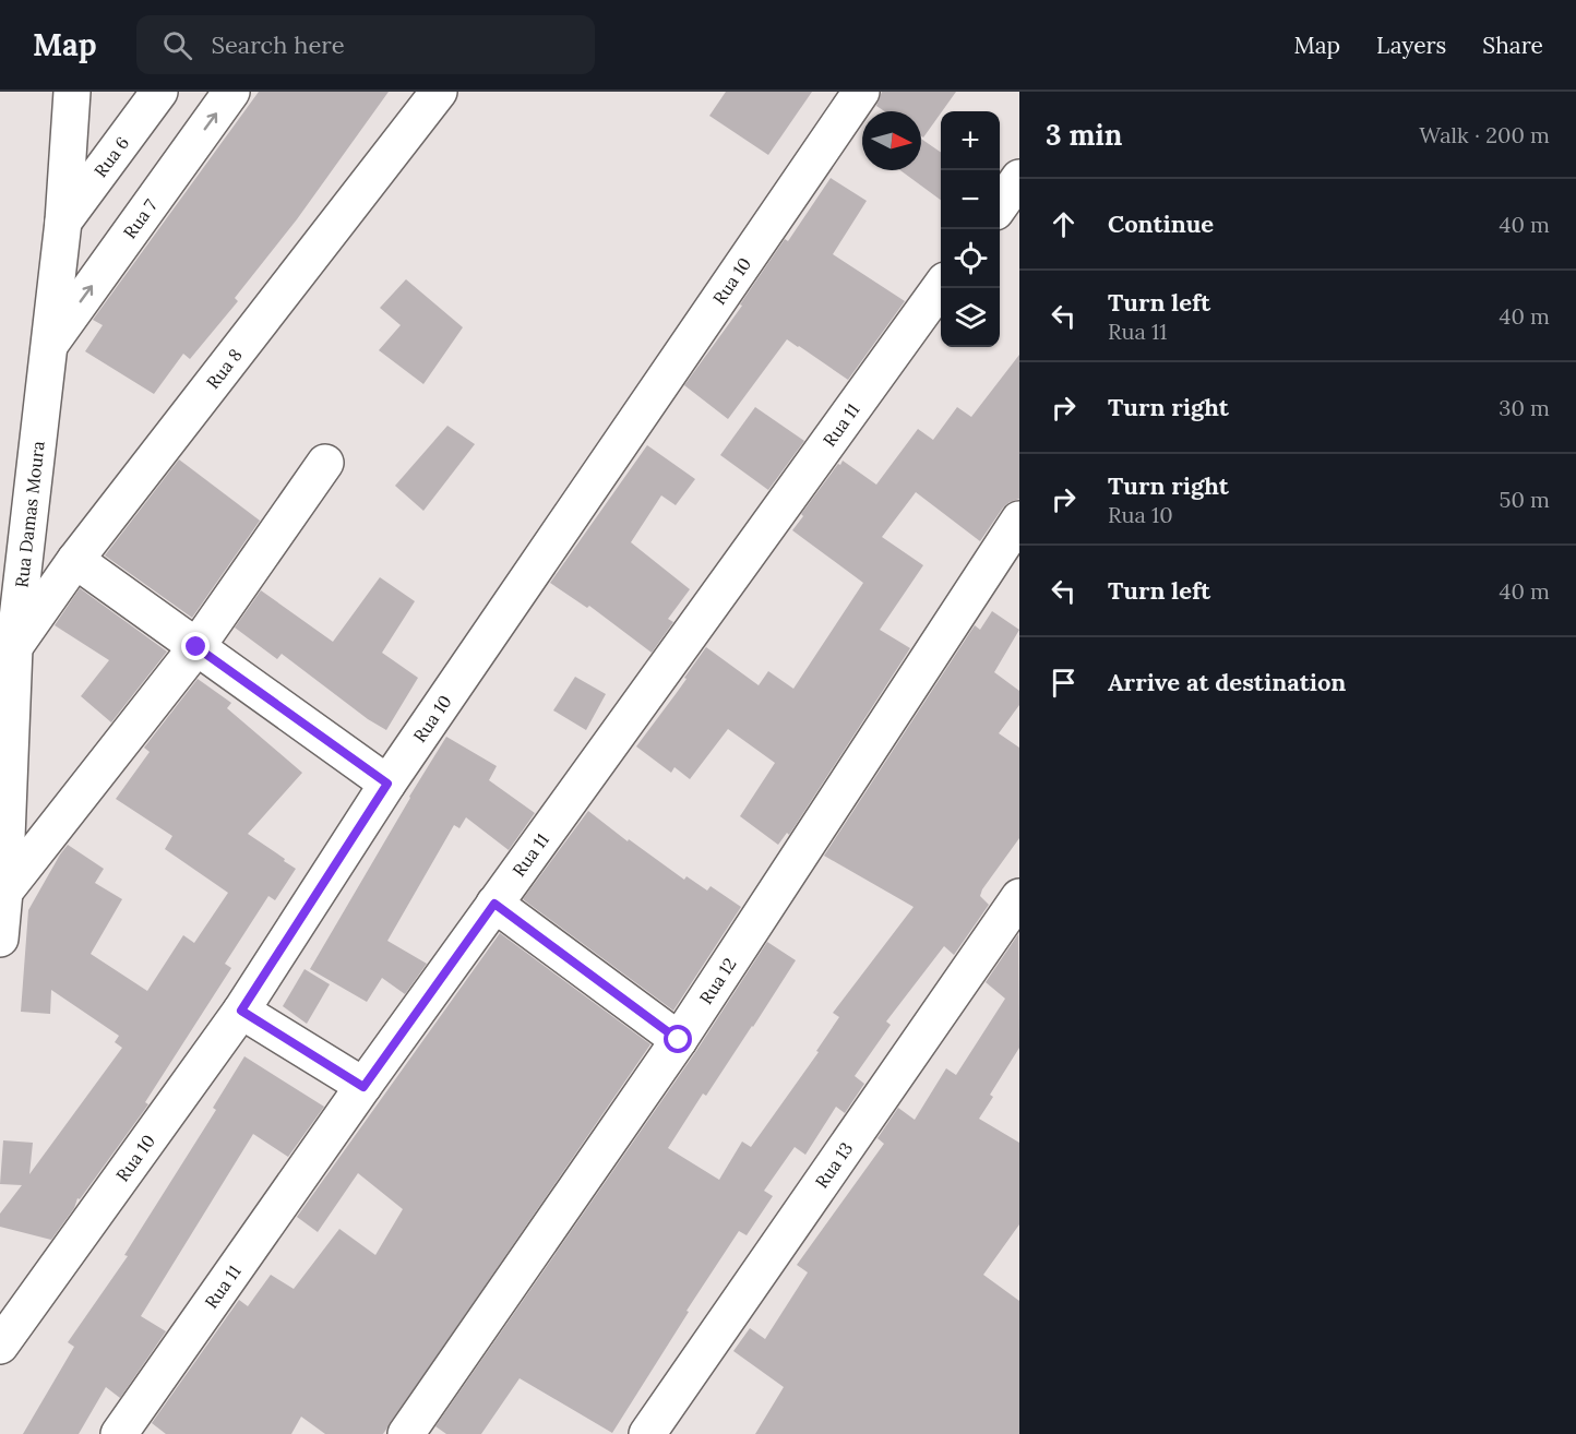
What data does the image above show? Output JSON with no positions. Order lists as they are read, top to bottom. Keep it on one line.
{"streets":{"street":["Rua 6","Rua 7","Rua 10","Rua 8","Rua 11","Rua Damas Moura","Rua 12","Rua 13"]},"crossings":[["Rua 6","Rua Damas Moura"],["Rua 7","Rua Damas Moura"],["Rua 8","Rua Damas Moura"]],"one_way":["Rua 7"],"north":"right","page":{"header":"Map","search":"Search here","nav":["Map","Layers","Share"],"heading":["3 min","Walk · 200 m"],"map_buttons":["+","−"],"list":[["Continue","40 m"],["Turn left","Rua 11","40 m"],["Turn right","30 m"],["Turn right","Rua 10","50 m"],["Turn left","40 m"],"Arrive at destination"]}}
